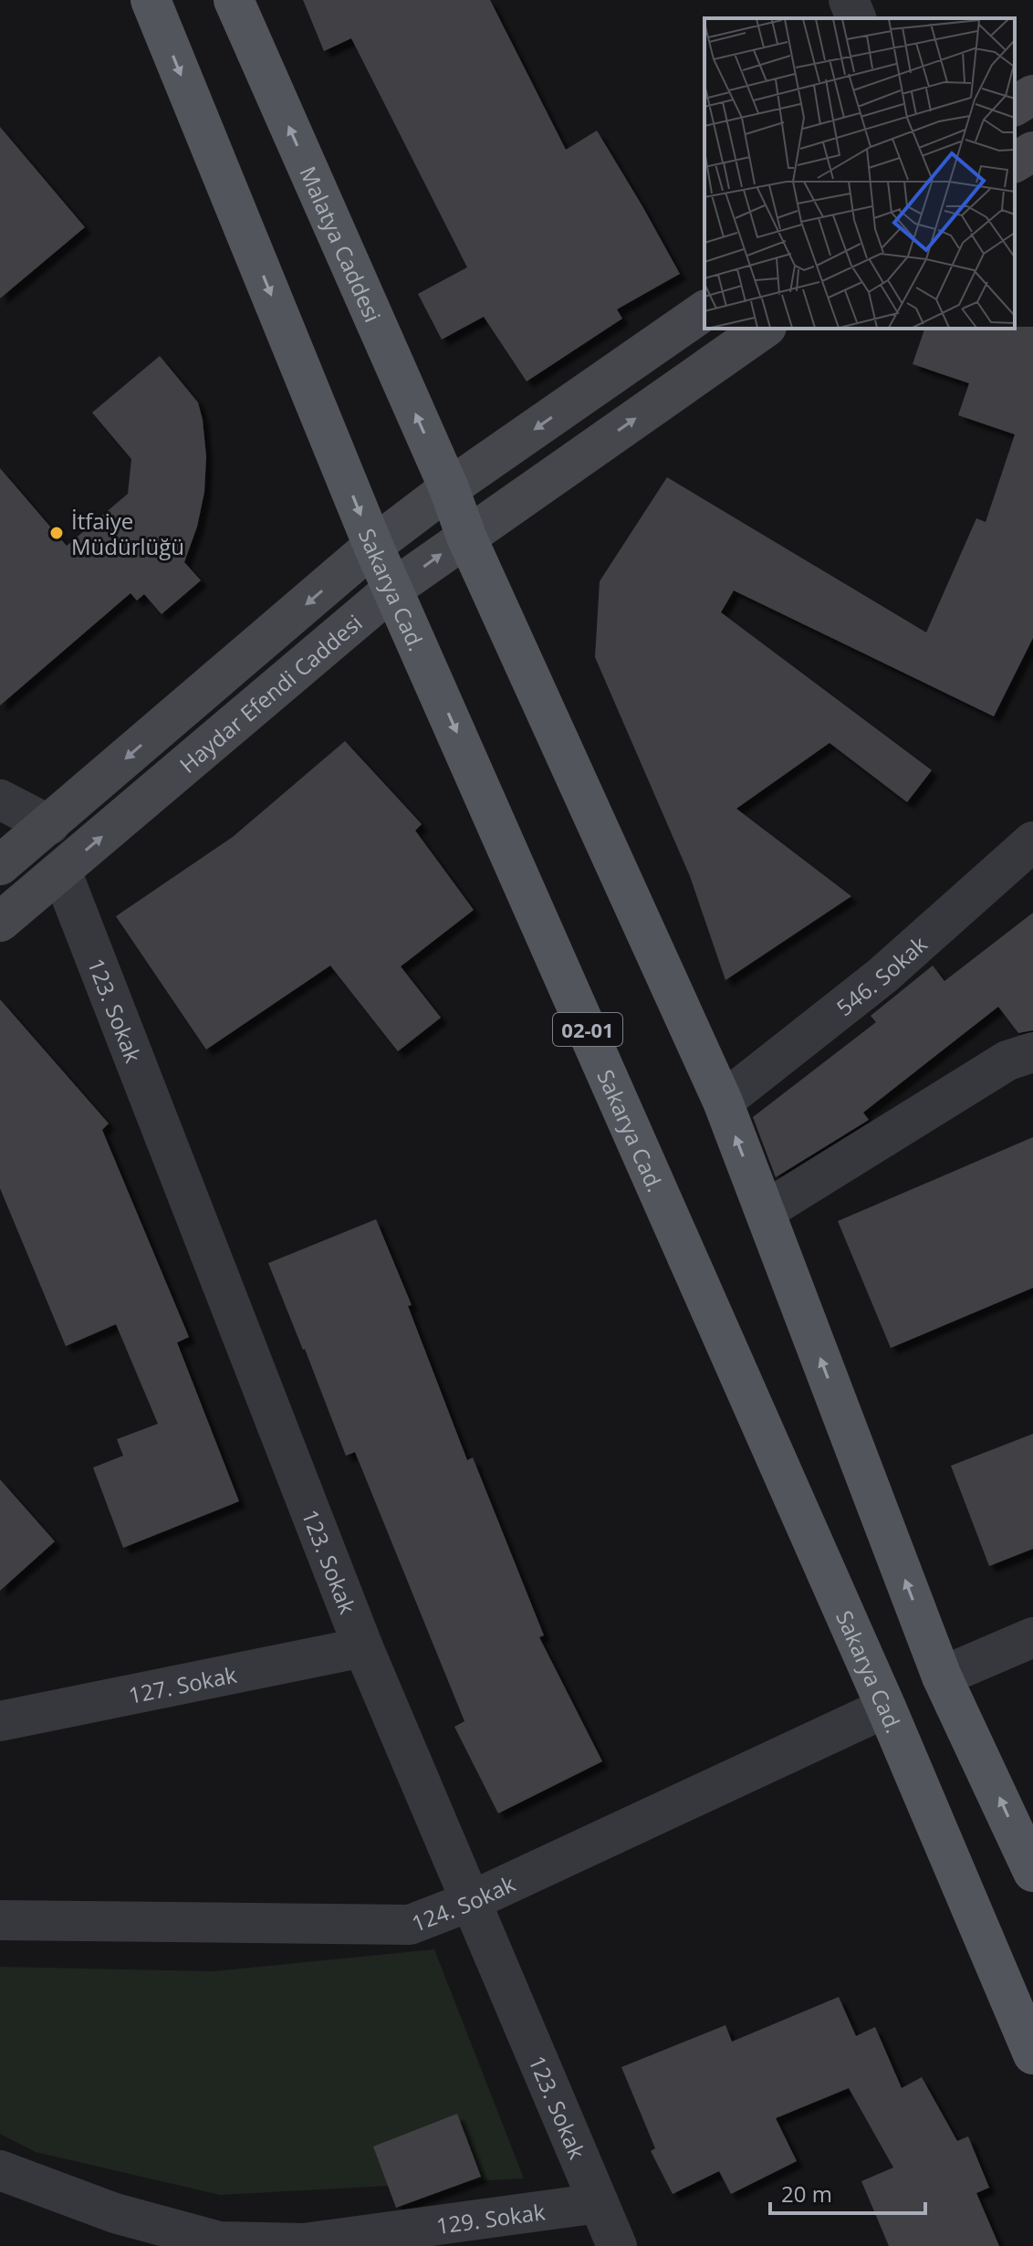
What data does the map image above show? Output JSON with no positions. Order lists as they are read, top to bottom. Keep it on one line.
{"streets":{"main road":["Malatya Caddesi","Sakarya Cad.","Haydar Efendi Caddesi","02-01"],"street":["546. Sokak","123. Sokak","127. Sokak","124. Sokak","129. Sokak"]},"crossings":[["Malatya Caddesi","Haydar Efendi Caddesi"],["Sakarya Cad.","Haydar Efendi Caddesi"],["Sakarya Cad.","124. Sokak"],["Haydar Efendi Caddesi","123. Sokak"],["123. Sokak","127. Sokak"],["123. Sokak","124. Sokak"],["123. Sokak","129. Sokak"]],"one_way":["Malatya Caddesi"],"places":["İtfaiye Müdürlüğü"],"scale_bar":"20 m"}
